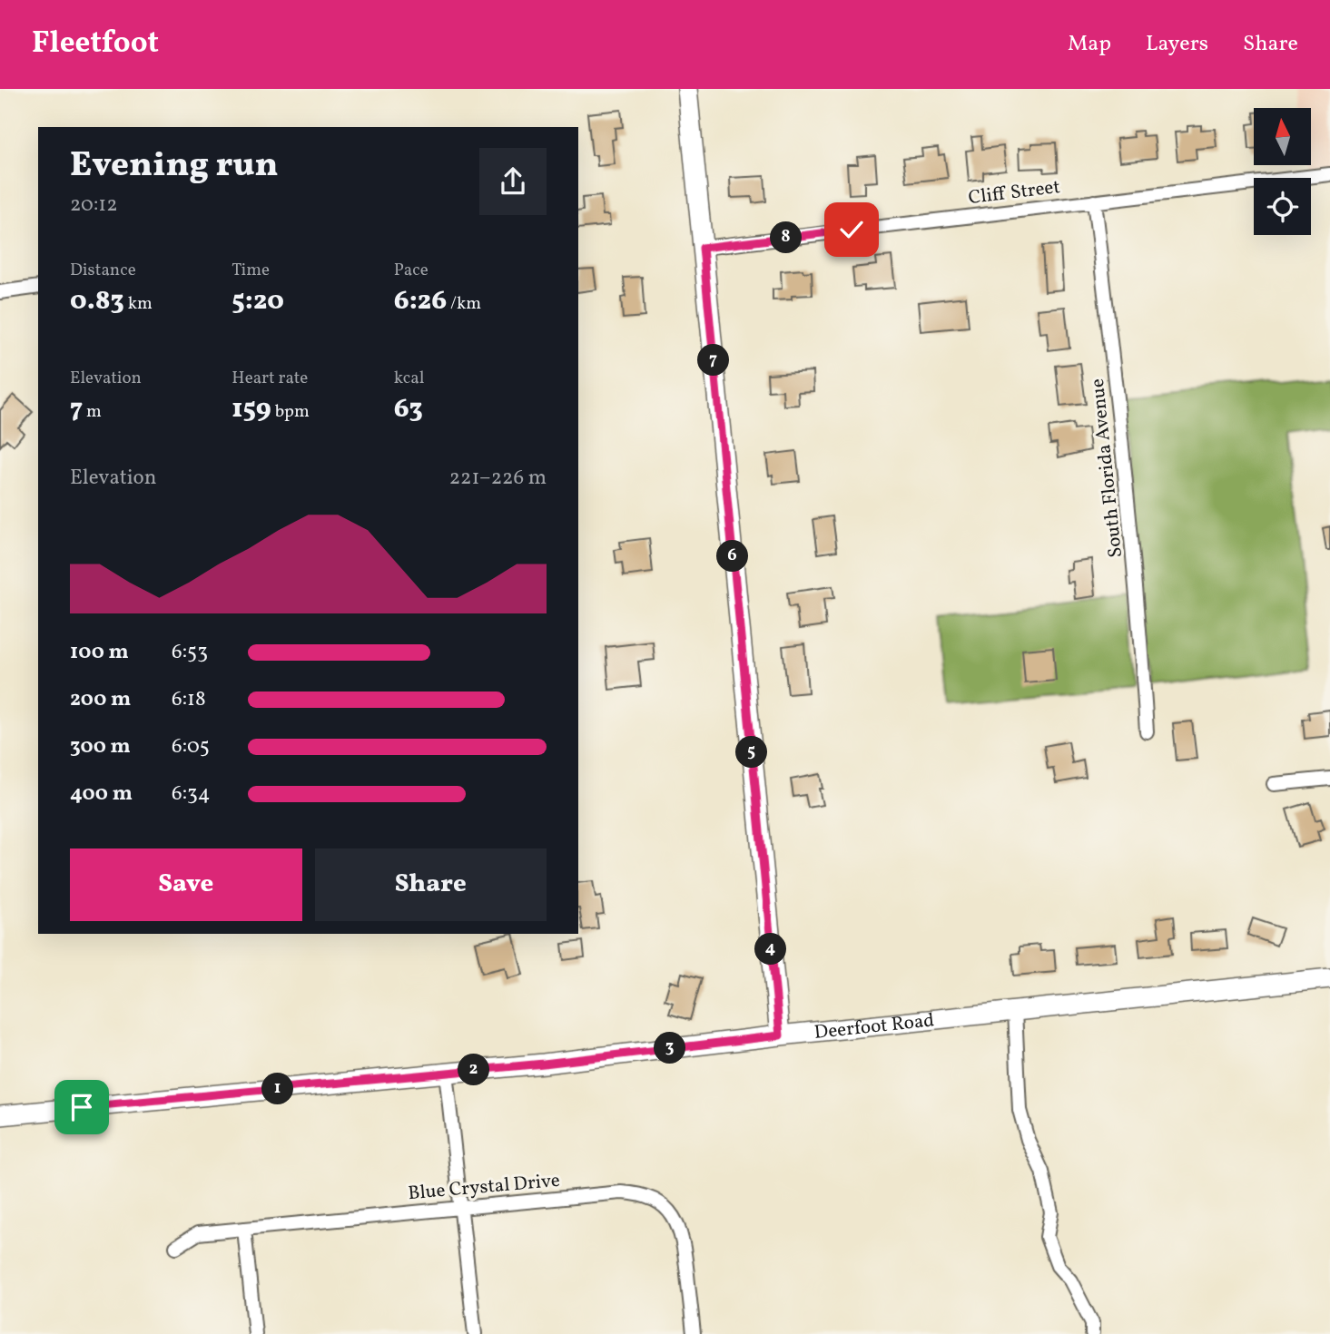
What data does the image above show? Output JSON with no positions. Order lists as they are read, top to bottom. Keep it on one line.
{"streets":{"street":["Cliff Street","South Florida Avenue","Deerfoot Road","Blue Crystal Drive"]},"crossings":[["Cliff Street","South Florida Avenue"]],"north":"top","page":{"header":"Fleetfoot","nav":["Map","Layers","Share"],"heading":["Evening run","20:12"],"pins":["8","7","6","5","4","3","2","1"],"stats":[["Distance","0.83 km"],["Time","5:20"],["Pace","6:26 /km"],["Elevation","7 m"],["Heart rate","159 bpm"],["kcal","63"]],"chart":["Elevation","221–226 m"],"list":[{"name":"100 m","note":"6:53"},{"name":"200 m","note":"6:18"},{"name":"300 m","note":"6:05"},{"name":"400 m","note":"6:34"}],"buttons":["Save","Share"]}}
